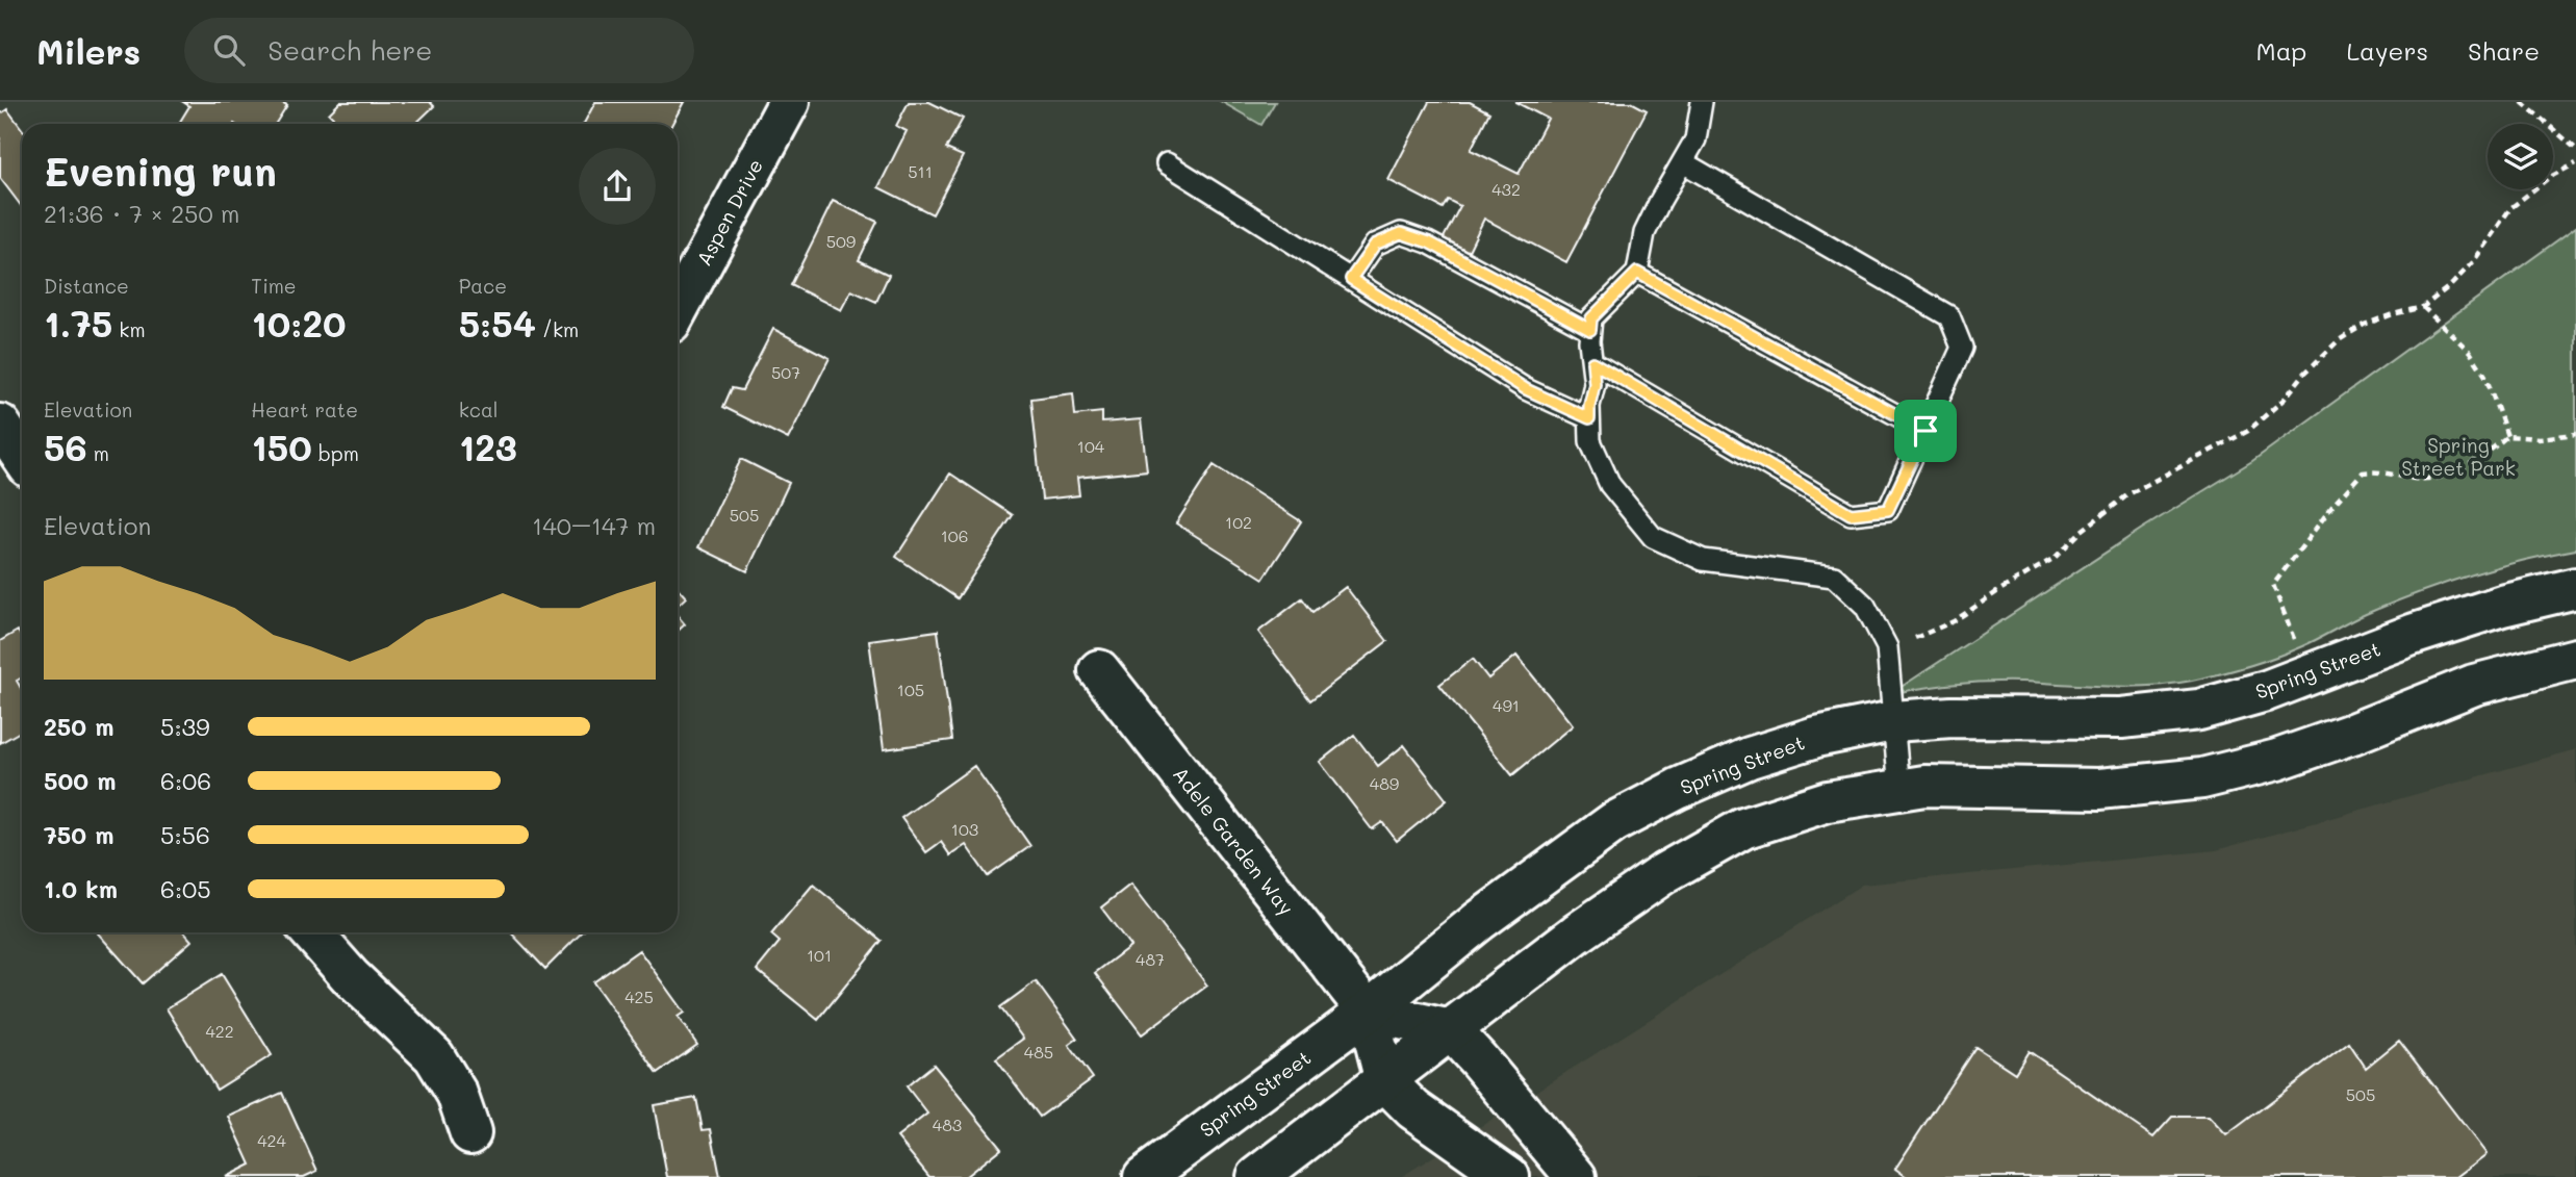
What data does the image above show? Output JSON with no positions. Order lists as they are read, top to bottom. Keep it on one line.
{"streets":{"main road":["Aspen Drive","Spring Street","Adele Garden Way"]},"crossings":[["Spring Street","Adele Garden Way"]],"parks":["Spring Street Park"],"house_numbers":["511","432","509","507","104","505","102","106","105","491","489","103","101","487","425","422","485","505","483","424"],"page":{"header":"Milers","search":"Search here","nav":["Map","Layers","Share"],"heading":["Evening run","21:36 · 7 × 250 m"],"stats":[["Distance","1.75 km"],["Time","10:20"],["Pace","5:54 /km"],["Elevation","56 m"],["Heart rate","150 bpm"],["kcal","123"]],"chart":["Elevation","140–147 m"],"list":[{"name":"250 m","note":"5:39"},{"name":"500 m","note":"6:06"},{"name":"750 m","note":"5:56"},{"name":"1.0 km","note":"6:05"}]}}
